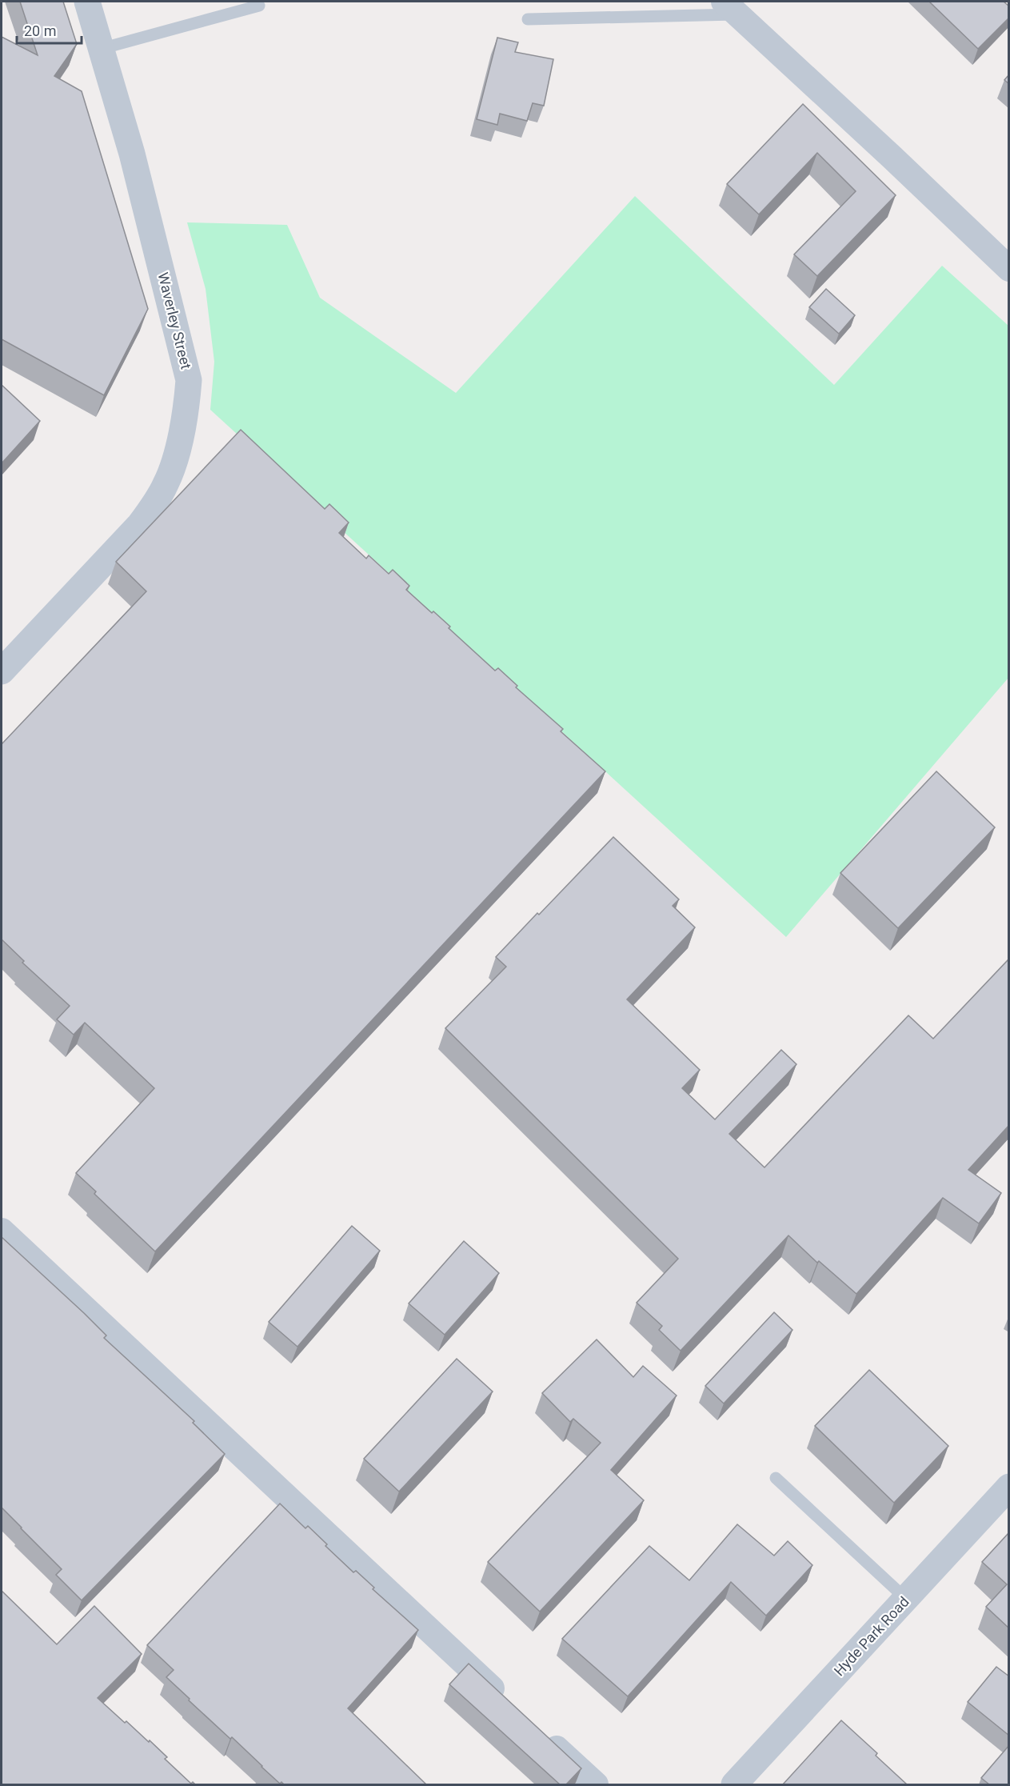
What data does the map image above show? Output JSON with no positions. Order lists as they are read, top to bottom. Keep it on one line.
{"streets":{"street":["Waverley Street","Hyde Park Road"]},"scale_bar":"20 m"}
